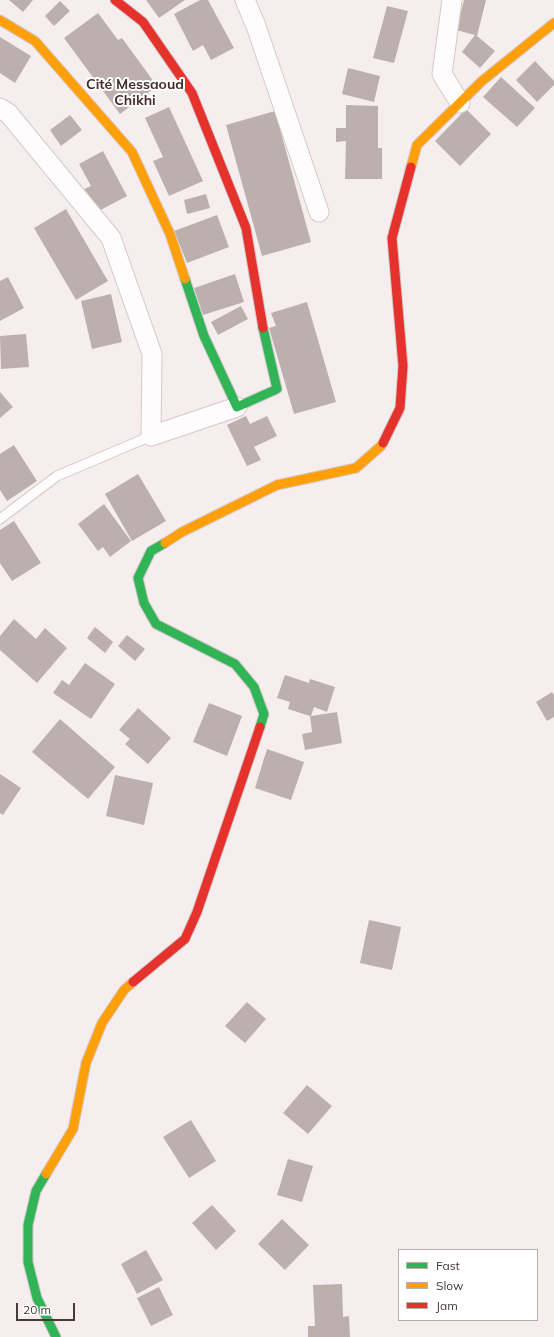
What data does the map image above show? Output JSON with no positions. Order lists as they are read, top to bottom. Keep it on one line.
{"districts":["Cité Messaoud Chikhi"],"legend":["Fast","Slow","Jam"],"scale_bar":"20 m"}
